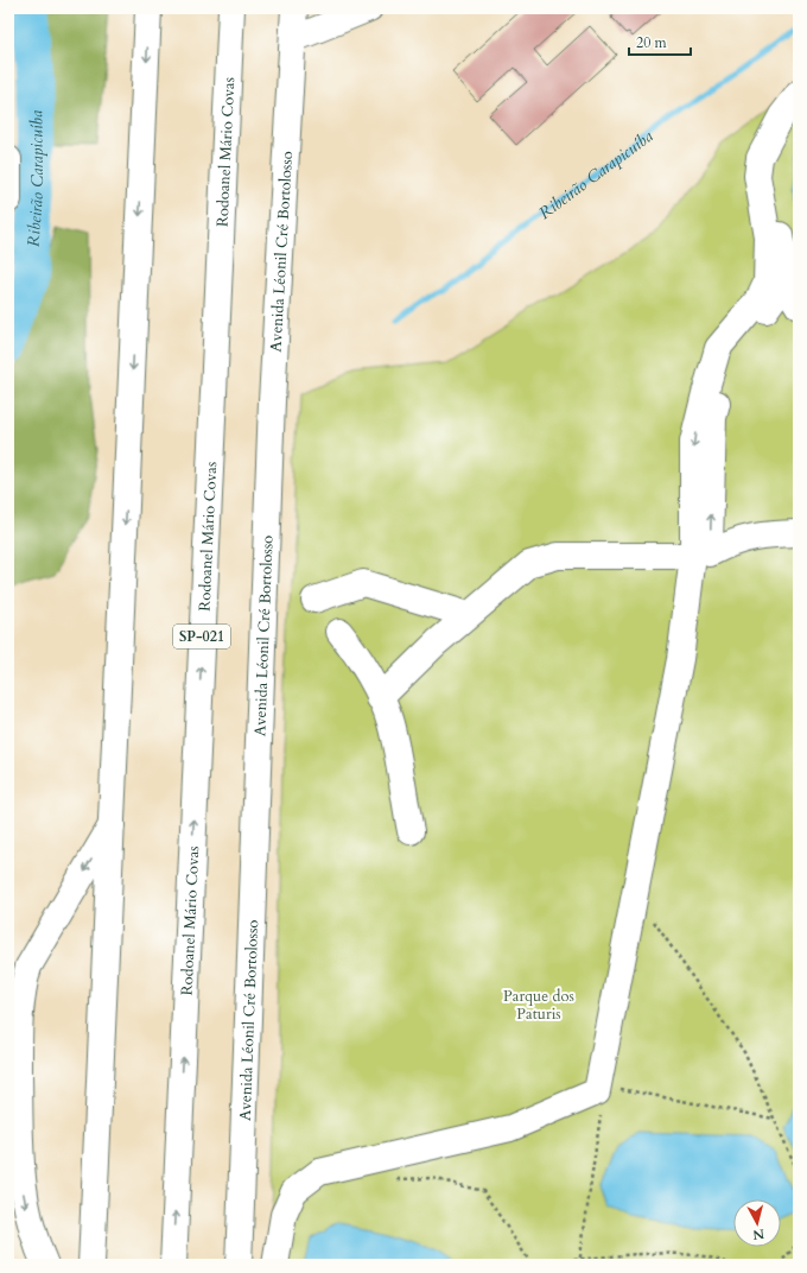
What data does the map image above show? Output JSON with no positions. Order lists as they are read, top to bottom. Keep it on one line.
{"streets":{"main road":["Rodoanel Mário Covas","Avenida Léonil Cré Bortolosso","SP-021"]},"water":["Ribeirão Carapicuíba"],"parks":["Parque dos Paturis"],"scale_bar":"20 m","north":"bottom"}
